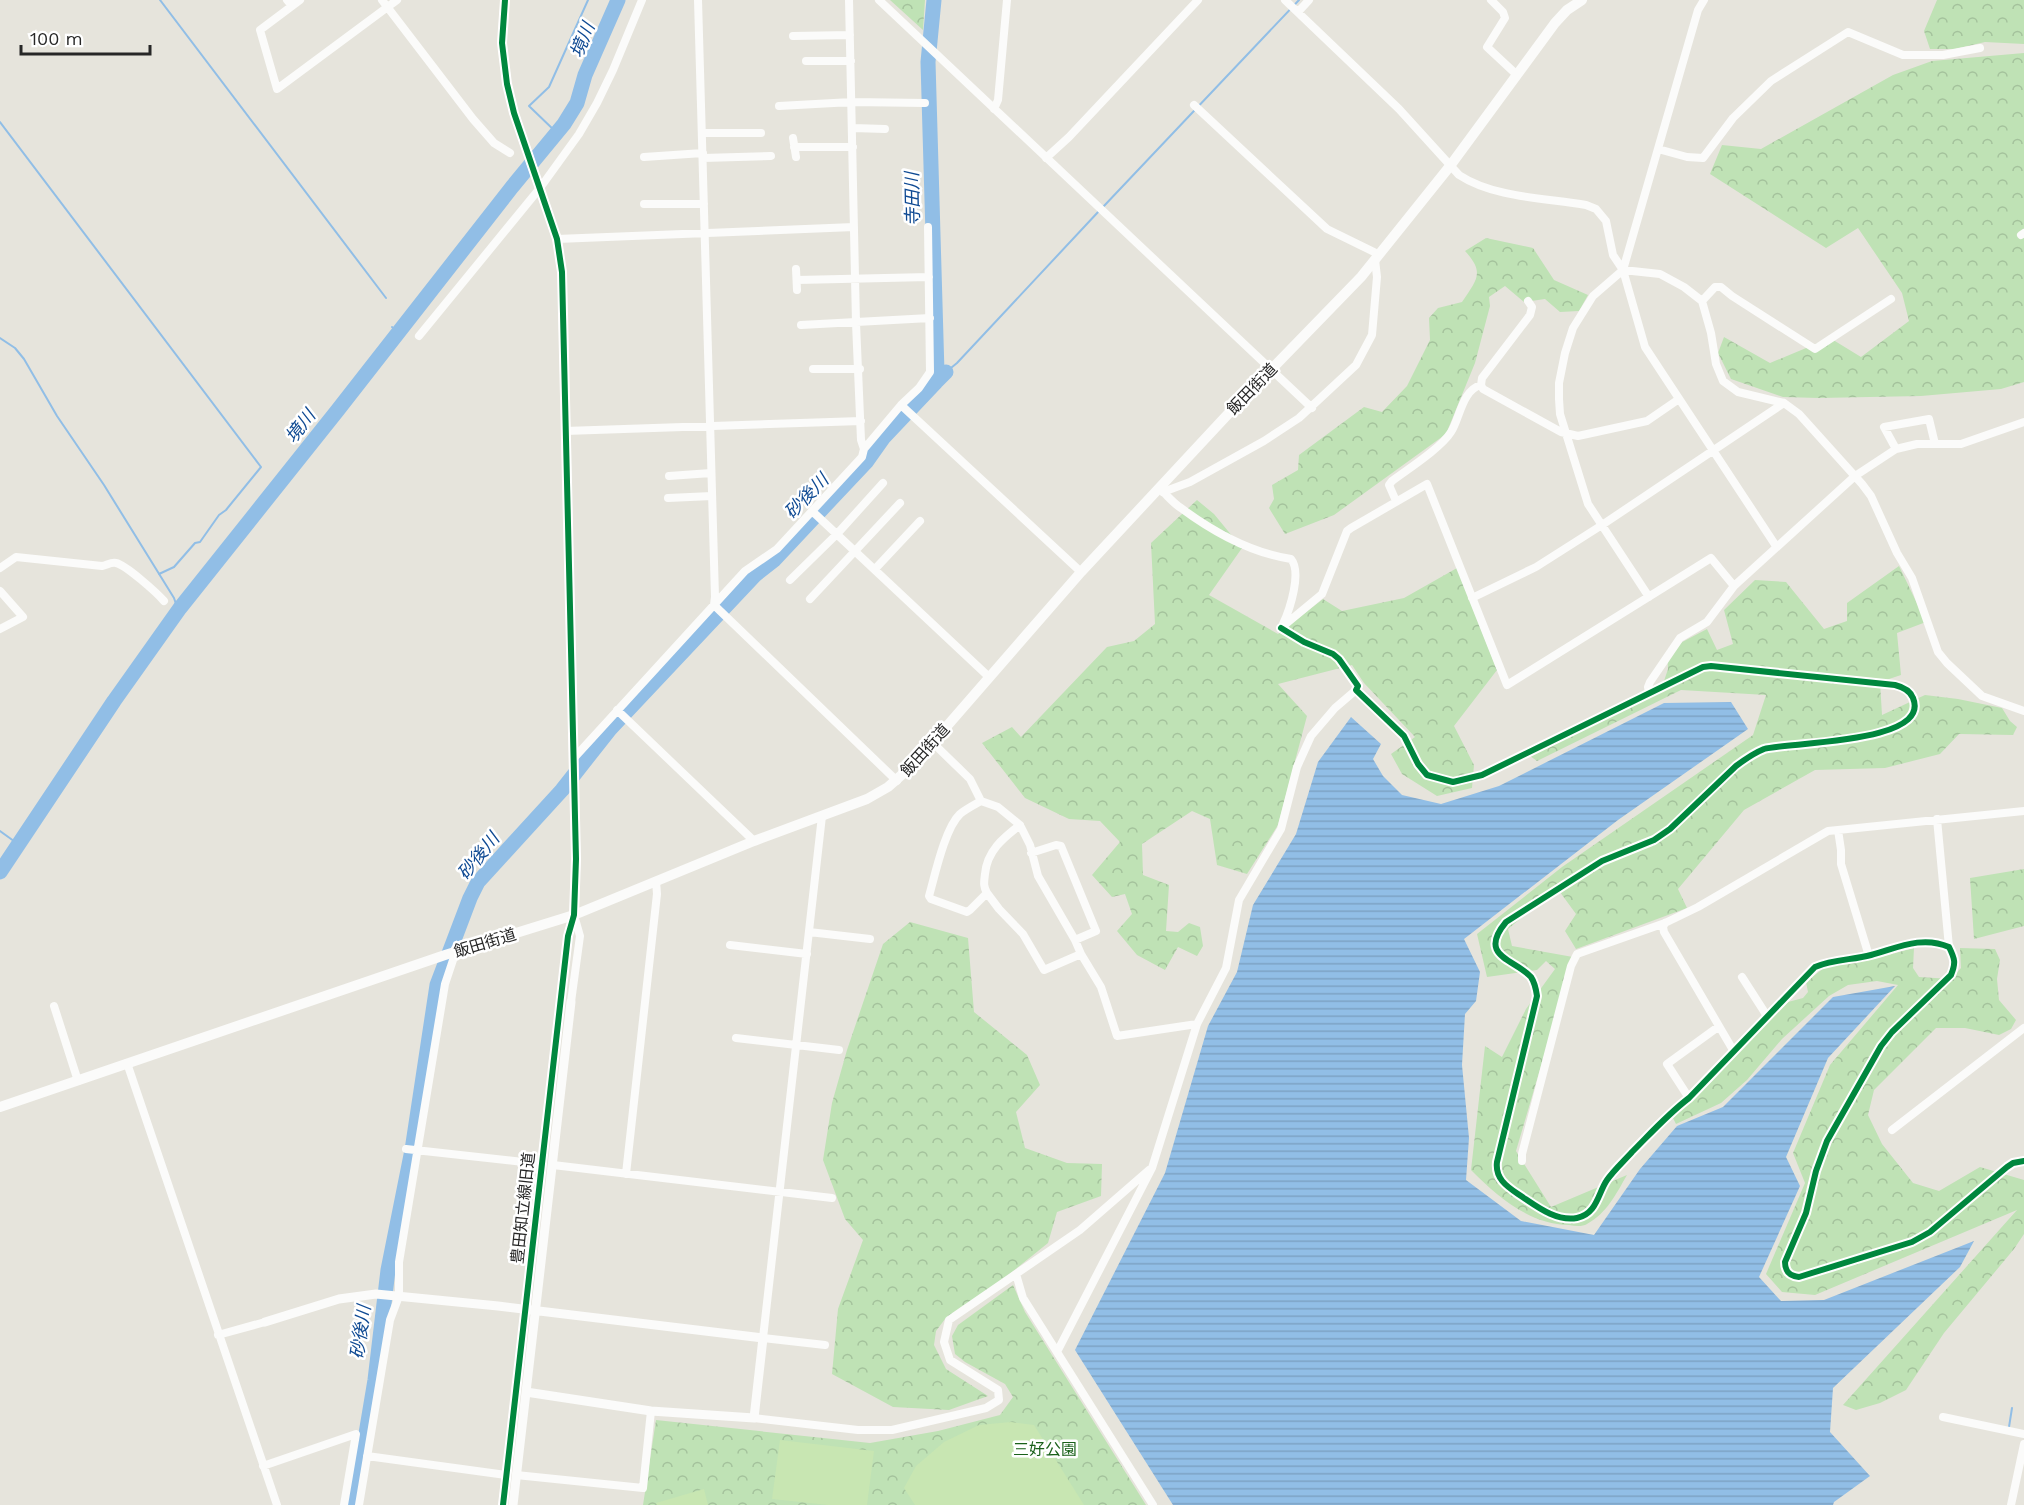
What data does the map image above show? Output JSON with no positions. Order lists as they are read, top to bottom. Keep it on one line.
{"streets":{"main road":["飯田街道"],"street":["豊田知立線旧道"]},"crossings":[["飯田街道","豊田知立線旧道"]],"water":["境川","寺田川","砂後川"],"parks":["三好公園"],"scale_bar":"100 m"}
